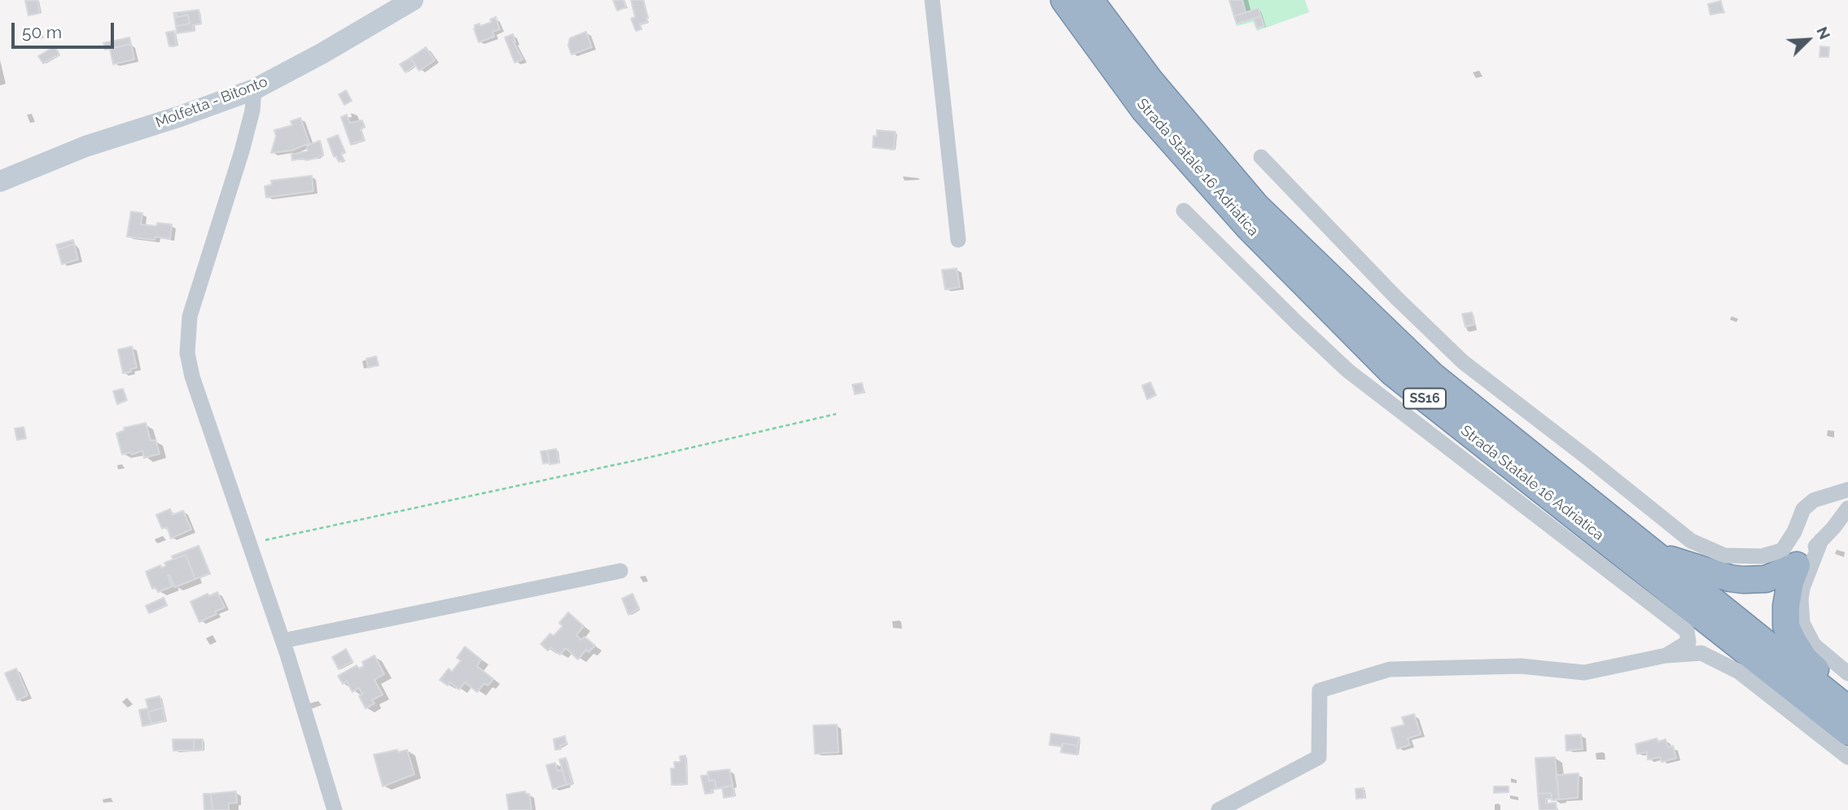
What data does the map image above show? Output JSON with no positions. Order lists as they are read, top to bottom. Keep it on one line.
{"streets":{"highway":["Strada Statale 16 Adriatica","SS16"],"main road":["Molfetta - Bitonto"]},"crossings":[["Strada Statale 16 Adriatica","SS16"]],"scale_bar":"50 m","north":"top right"}
